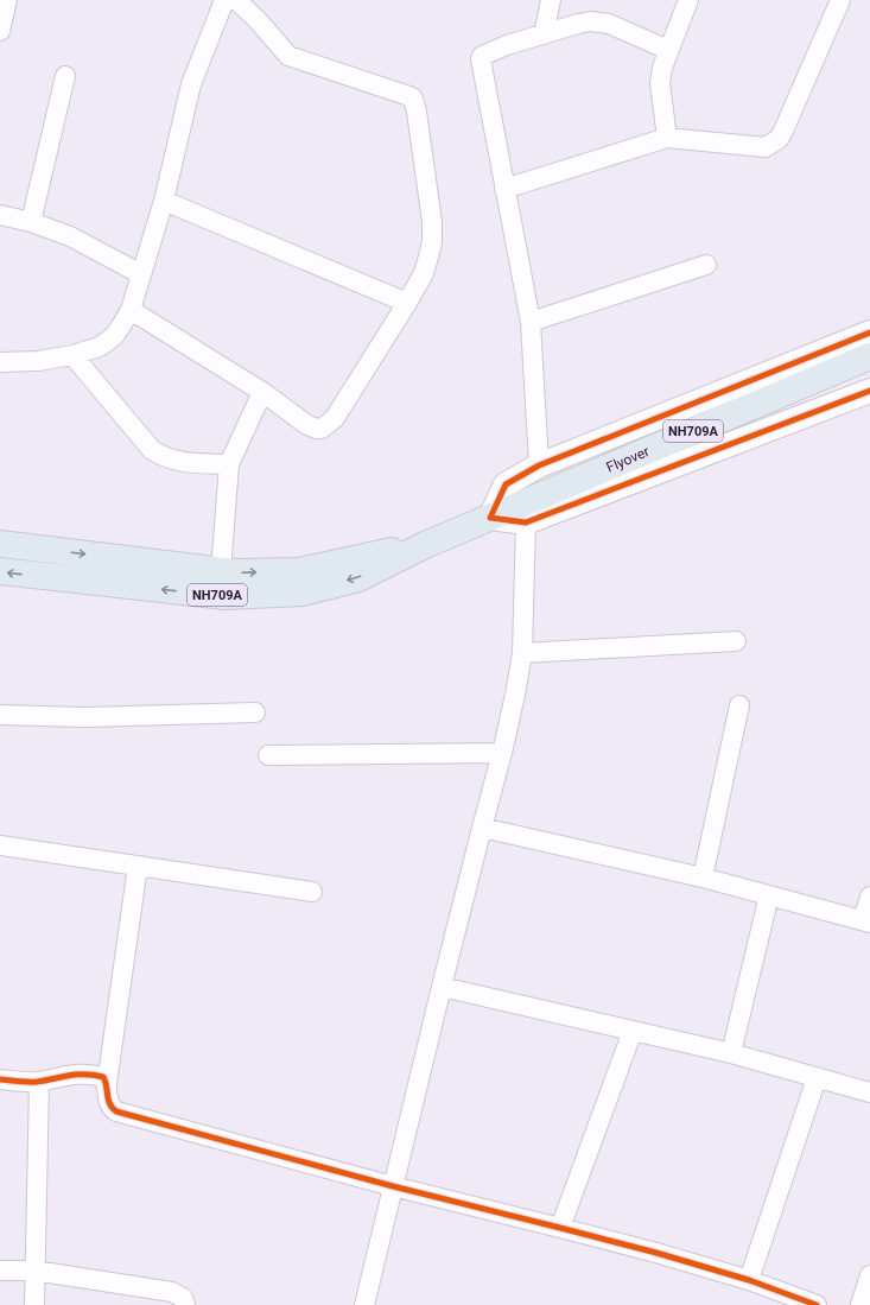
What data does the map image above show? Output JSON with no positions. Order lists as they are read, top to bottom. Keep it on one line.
{"streets":{"highway":["NH709A","Flyover"]},"crossings":[["NH709A","Flyover"]]}
